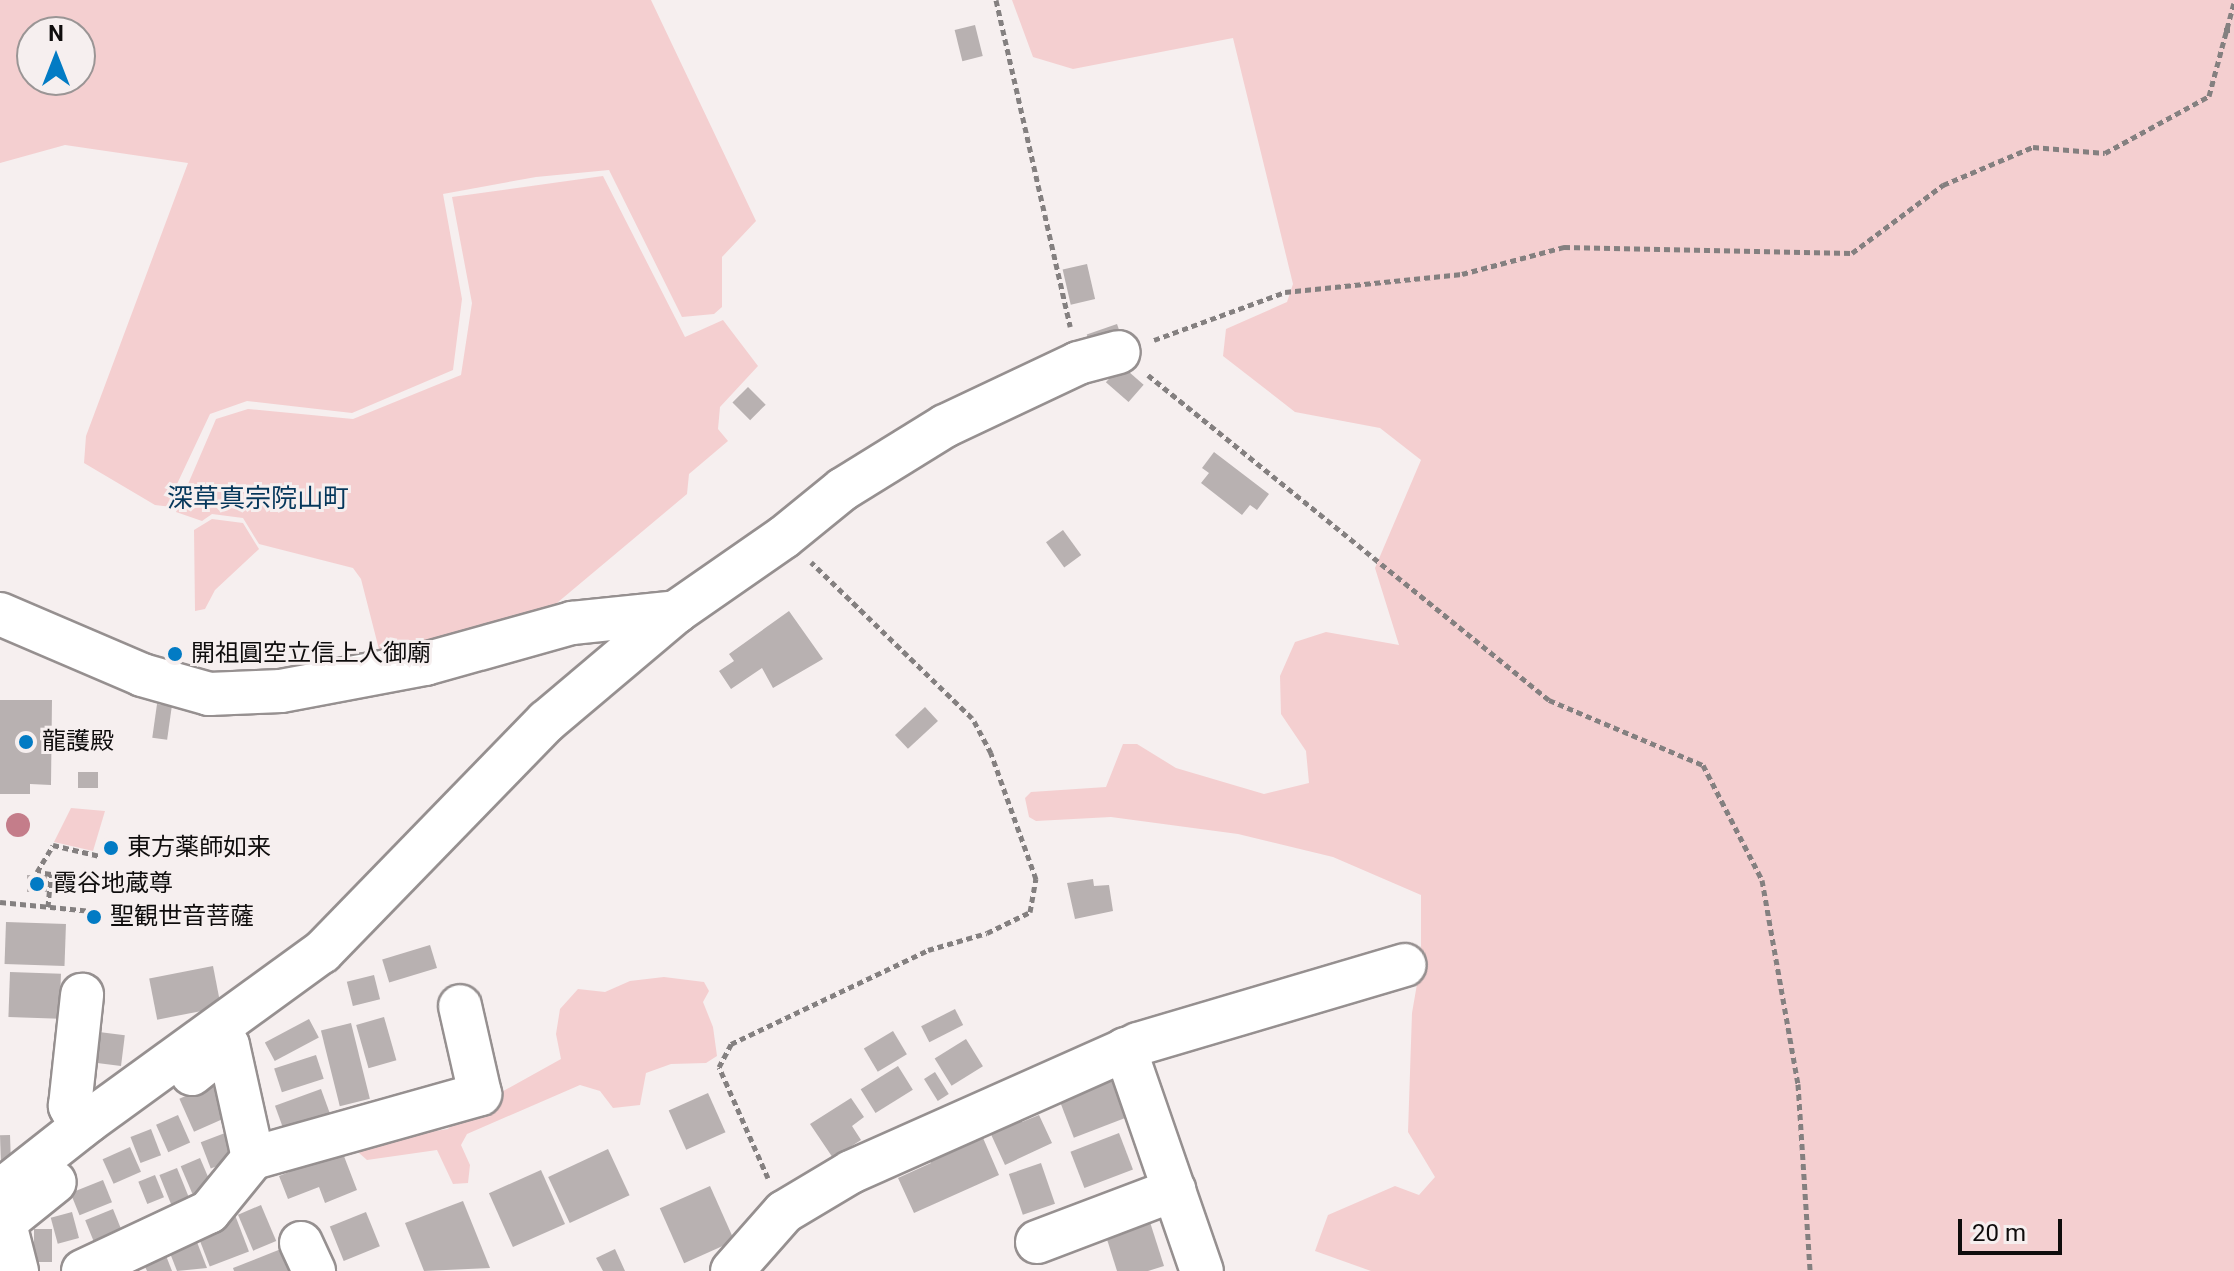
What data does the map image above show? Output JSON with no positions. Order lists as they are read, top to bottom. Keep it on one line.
{"districts":["深草真宗院山町"],"places":["開祖圓空立信上人御廟","龍護殿","東方薬師如来","霞谷地蔵尊","聖観世音菩薩"],"scale_bar":"20 m","north":"top"}
